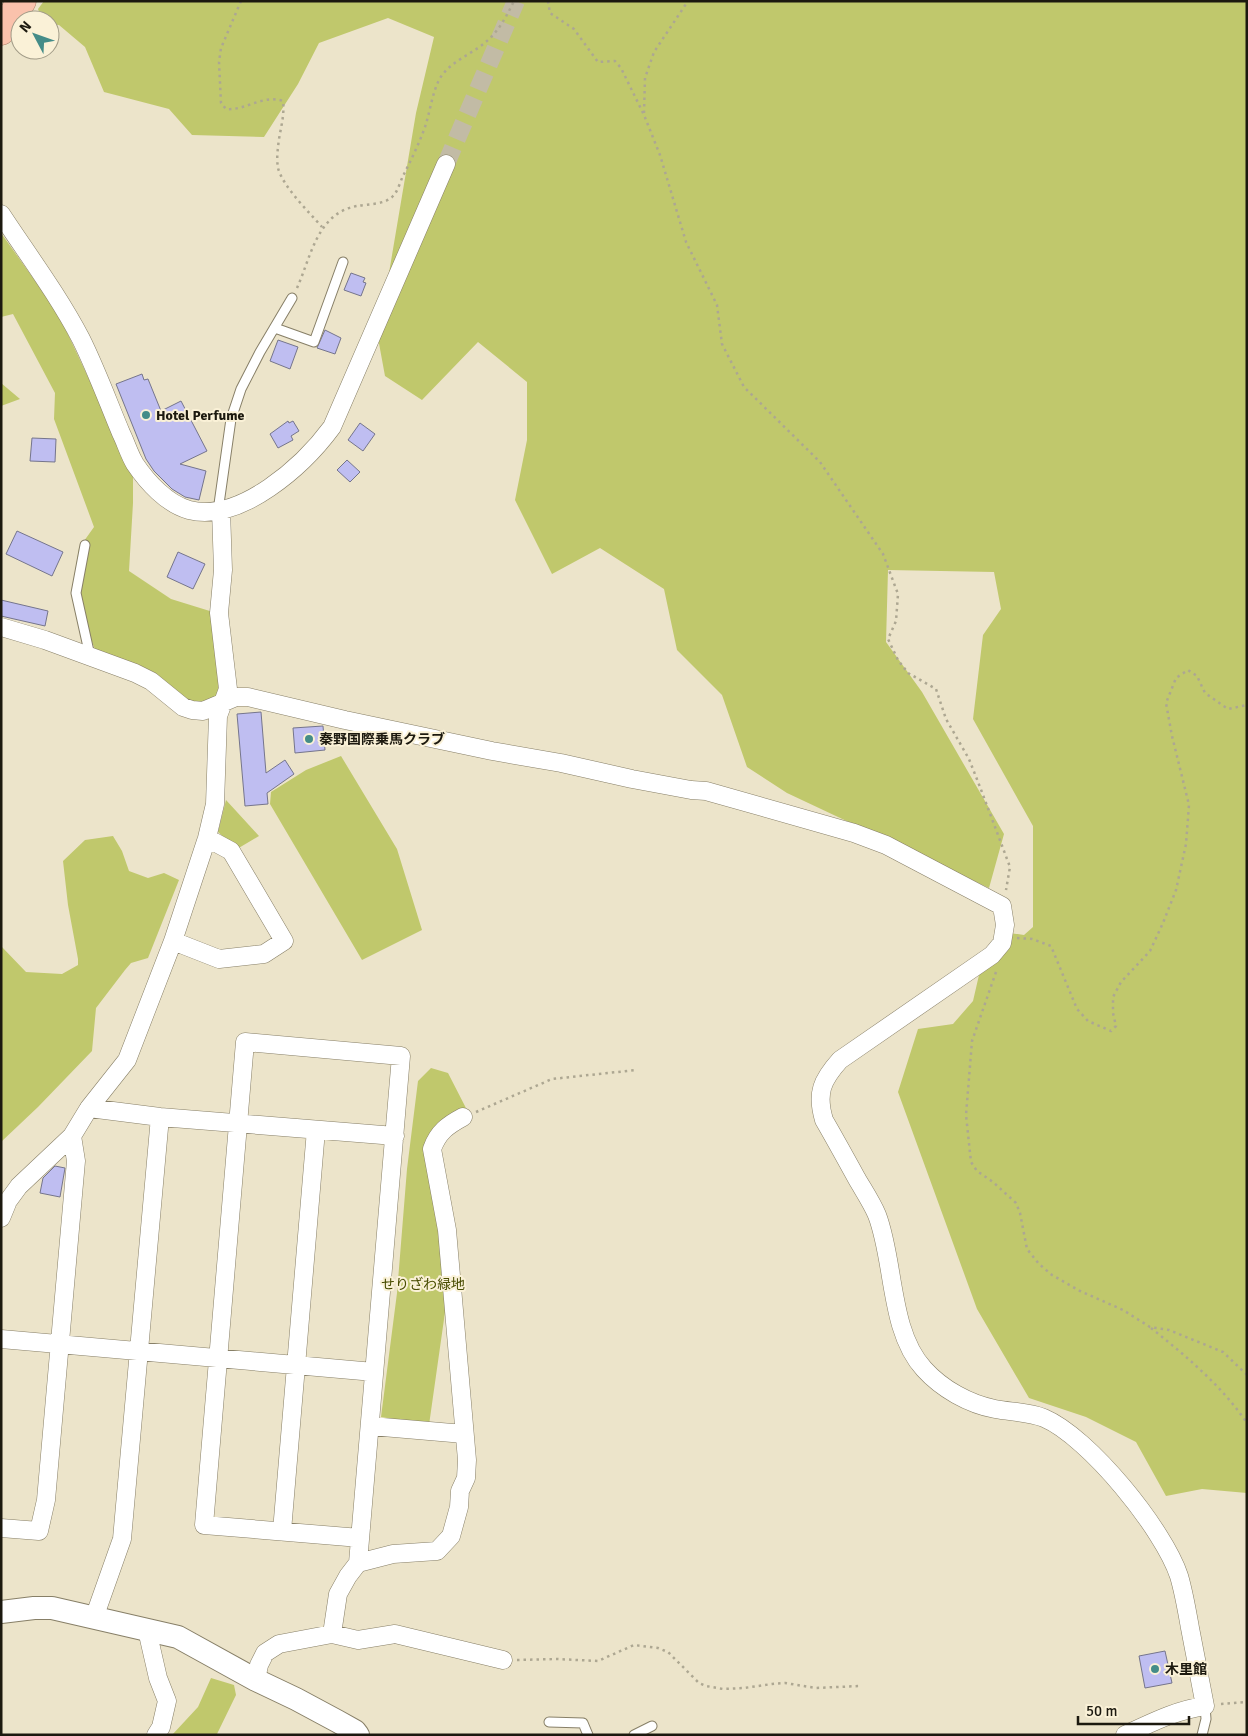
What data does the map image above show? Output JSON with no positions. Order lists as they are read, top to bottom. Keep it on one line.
{"parks":["せりざわ緑地"],"places":["Hotel Perfume","秦野国際乗馬クラブ","木里館"],"scale_bar":"50 m","north":"top left"}
